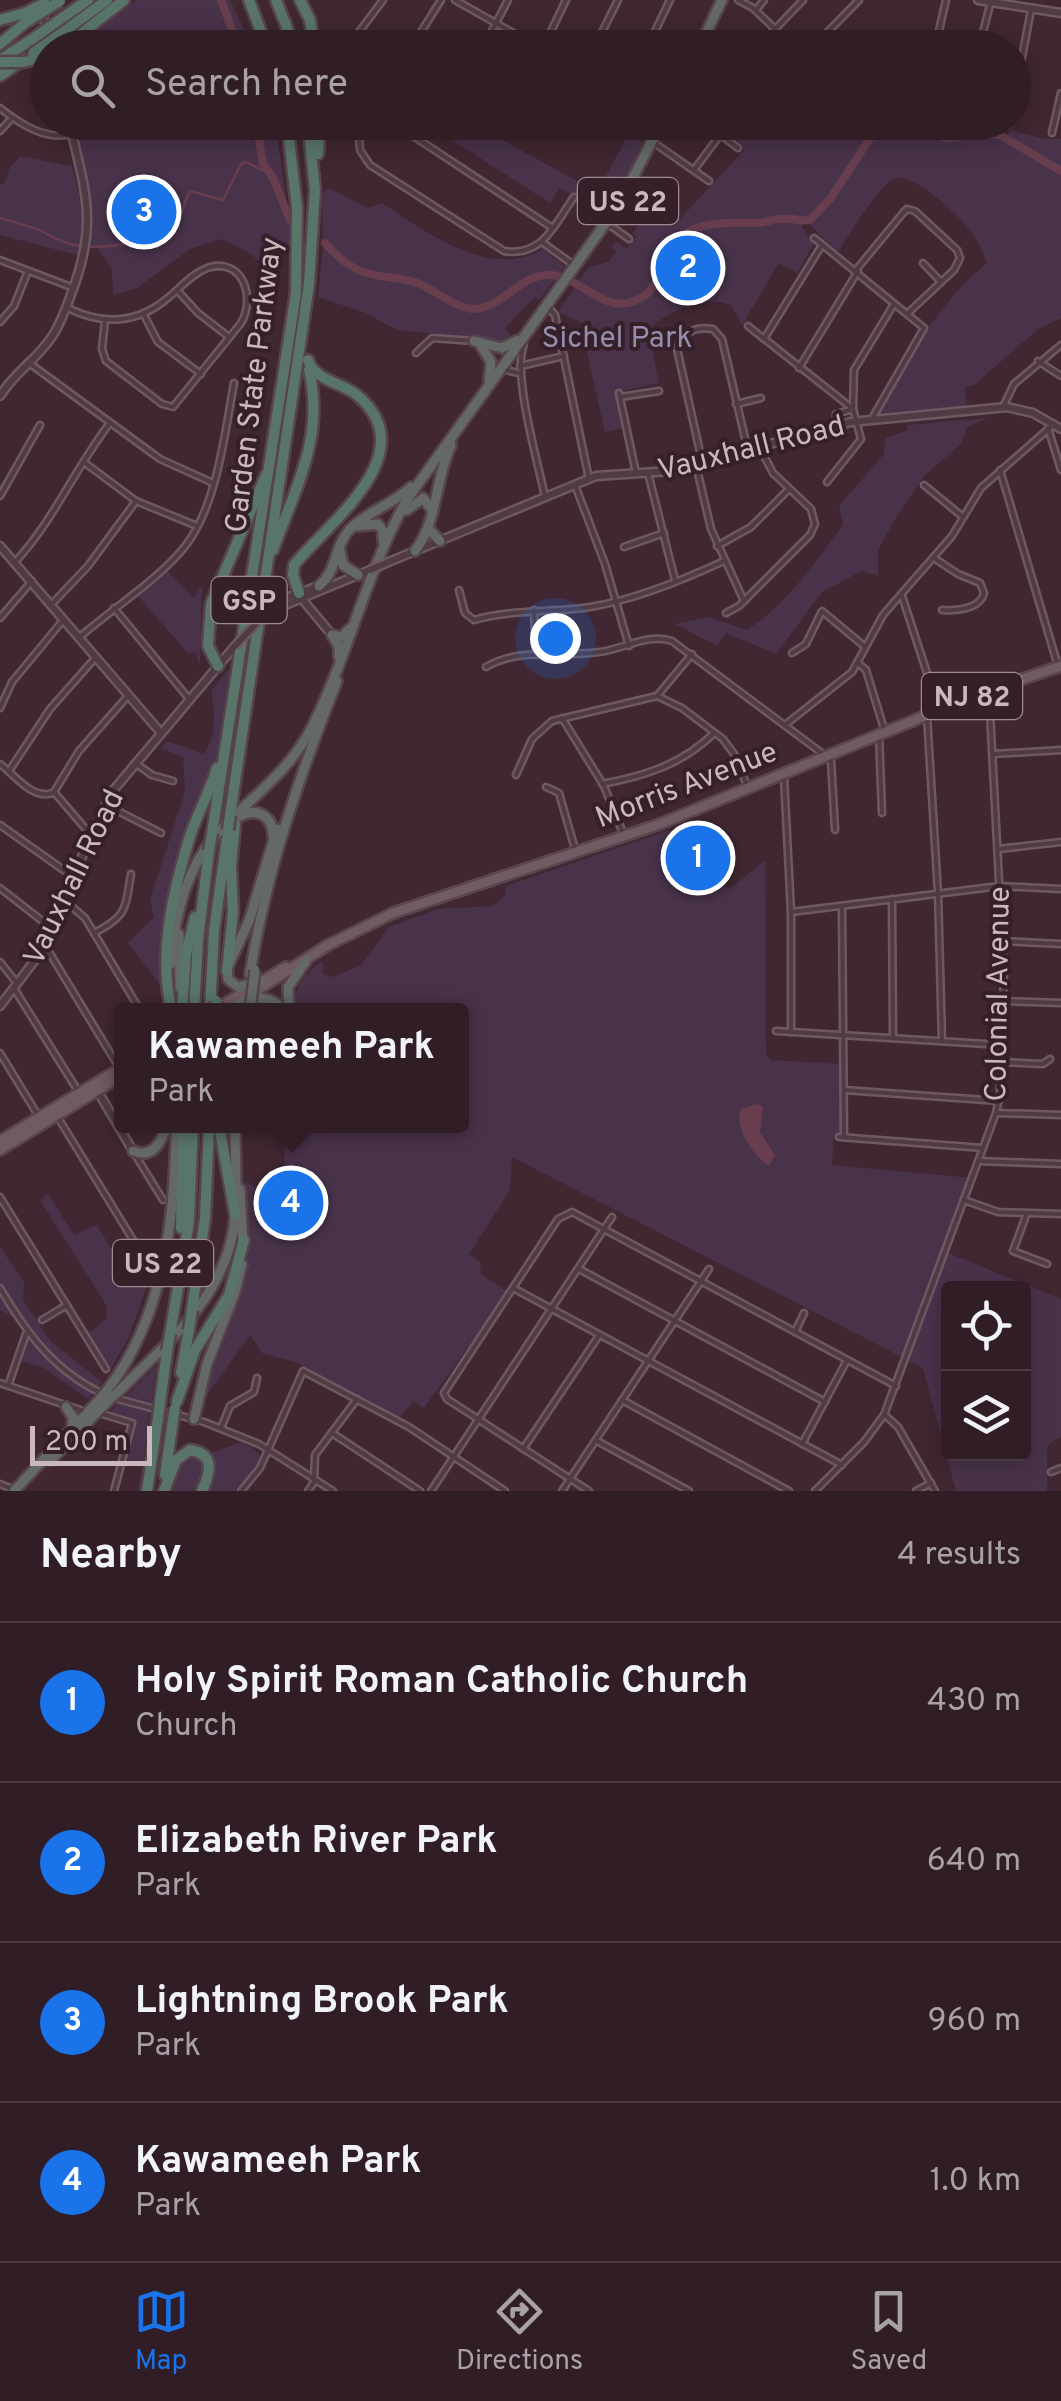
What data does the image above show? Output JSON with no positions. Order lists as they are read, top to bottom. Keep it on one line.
{"streets":{"highway":["US 22","Garden State Parkway","GSP"],"main road":["NJ 82","Morris Avenue"],"street":["Vauxhall Road","Colonial Avenue"]},"crossings":[["US 22","Garden State Parkway"],["Morris Avenue","Colonial Avenue"]],"parks":["Sichel Park"],"scale_bar":"200 m","page":{"search":"Search here","pins":["3","2","1","4"],"popup":["Kawameeh Park","Park"],"scale":"200 m","heading":["Nearby","4 results"],"list":[{"mark":"1","name":"Holy Spirit Roman Catholic Church","note":"Church","value":"430 m"},{"mark":"2","name":"Elizabeth River Park","note":"Park","value":"640 m"},{"mark":"3","name":"Lightning Brook Park","note":"Park","value":"960 m"},{"mark":"4","name":"Kawameeh Park","note":"Park","value":"1.0 km"}],"nav":["Map","Directions","Saved"]}}
